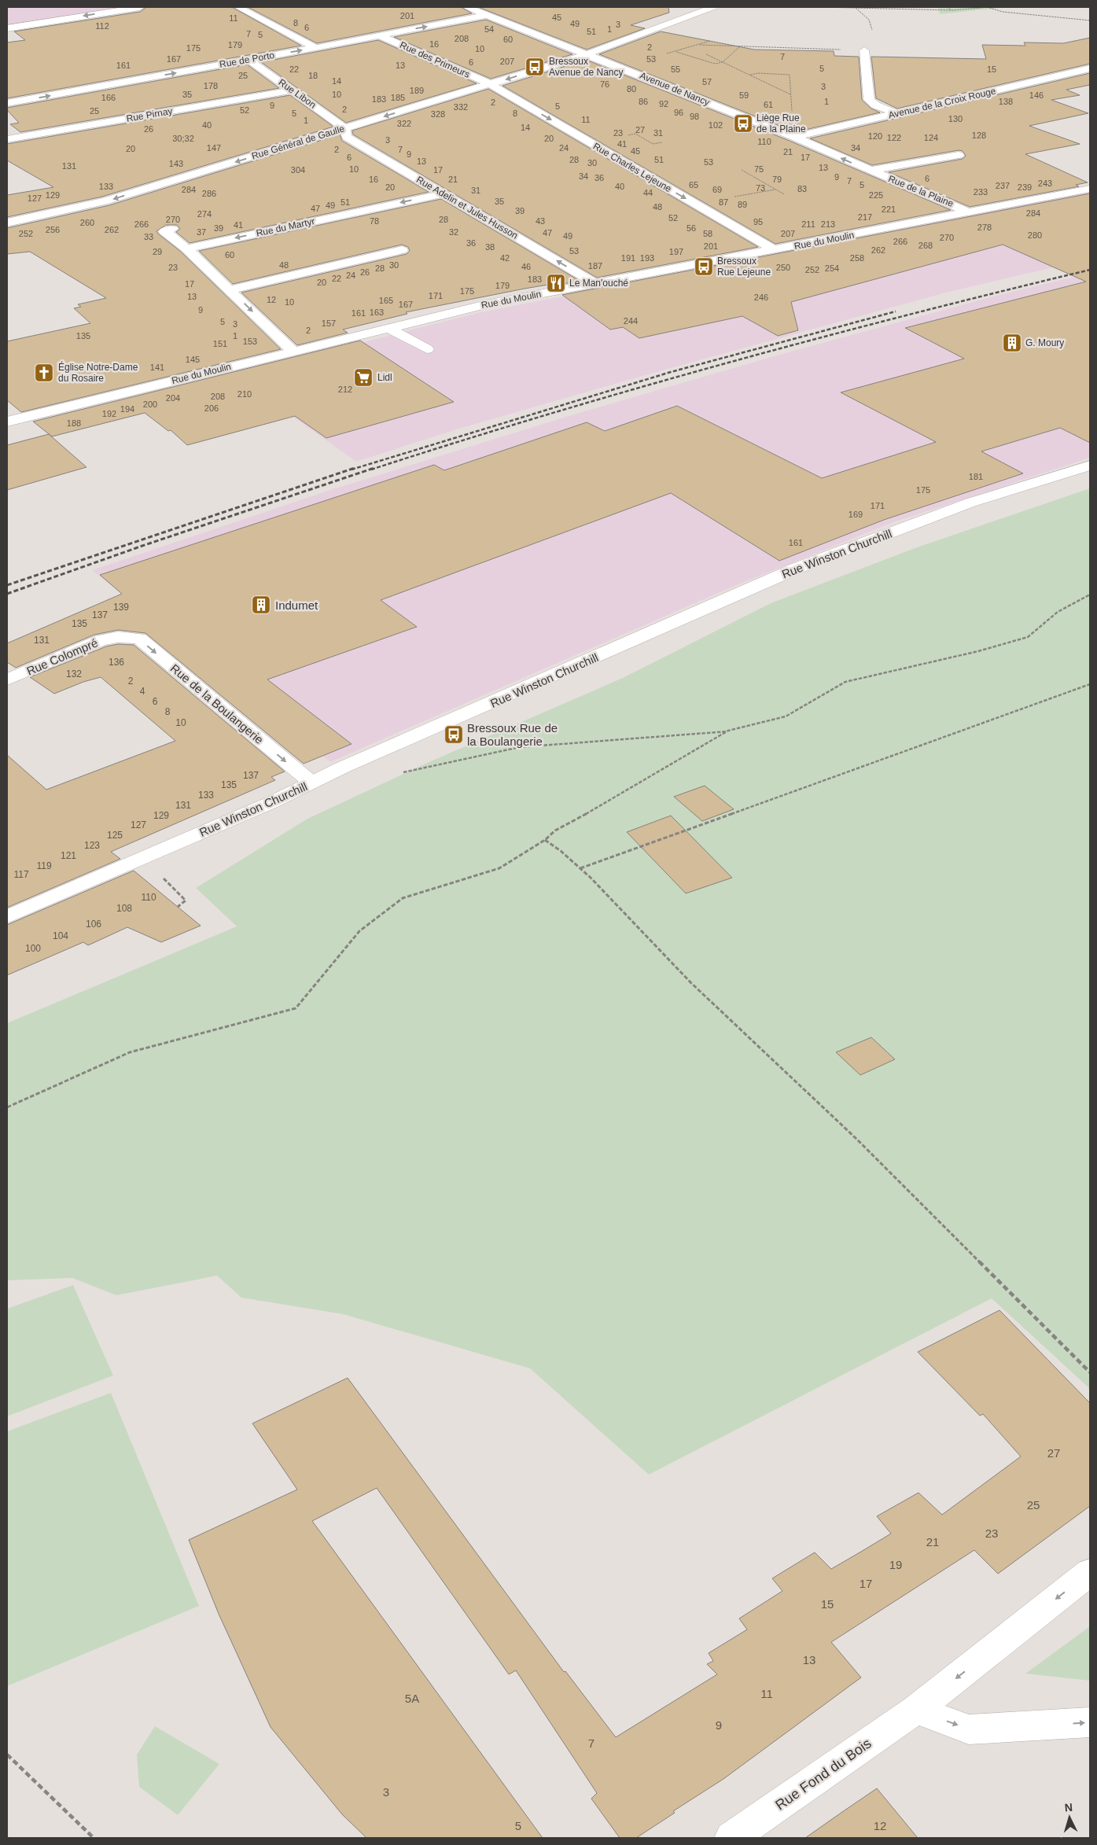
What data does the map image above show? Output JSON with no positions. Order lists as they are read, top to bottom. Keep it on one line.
{"streets":{"street":["Rue de Porto","Rue des Primeurs","Avenue de Nancy","Rue Libon","Avenue de la Croix Rouge","Rue Pirnay","Rue Général de Gaulle","Rue Charles Lejeune","Rue de la Plaine","Rue Adelin et Jules Husson","Rue du Martyr","Rue du Moulin","Rue Winston Churchill","Rue Colompré","Rue de la Boulangerie","Rue Fond du Bois"]},"crossings":[["Rue de Porto","Rue des Primeurs"],["Rue de Porto","Avenue de Nancy"],["Rue de Porto","Rue Libon"],["Rue des Primeurs","Rue Général de Gaulle"],["Rue des Primeurs","Rue Charles Lejeune"],["Avenue de Nancy","Avenue de la Croix Rouge"],["Avenue de Nancy","Rue Général de Gaulle"],["Avenue de Nancy","Rue de la Plaine"],["Rue Libon","Rue Pirnay"],["Rue Libon","Rue Général de Gaulle"],["Rue Libon","Rue Adelin et Jules Husson"],["Avenue de la Croix Rouge","Rue de la Plaine"],["Rue Général de Gaulle","Rue Charles Lejeune"],["Rue Général de Gaulle","Rue Adelin et Jules Husson"],["Rue Charles Lejeune","Rue du Moulin"],["Rue de la Plaine","Rue du Moulin"],["Rue Adelin et Jules Husson","Rue du Martyr"],["Rue Adelin et Jules Husson","Rue du Moulin"],["Rue Winston Churchill","Rue de la Boulangerie"],["Rue Colompré","Rue de la Boulangerie"]],"one_way":["Rue Charles Lejeune","Rue Adelin et Jules Husson","Rue de la Boulangerie","Rue Fond du Bois"],"places":{"bus stop":["Bressoux Avenue de Nancy","Liège Rue de la Plaine","Bressoux Rue Lejeune","Bressoux Rue de la Boulangerie"],"restaurant":["Le Man'ouché"],"building":["G. Moury","Indumet"],"church":["Église Notre-Dame du Rosaire"],"supermarket":["Lidl"]},"house_numbers":["201","45","11","8","49","3","112","6","54","1","51","7","5","208","60","16","179","2","175","10","7","167","53","207","6","161","13","5","22","55","15","25","18","14","57","76","178","3","80","189","35","10","59","146","166","185","183","86","1","138","2","92","61","9","5","332","2","52","25","96","5","8","328","98","130","11","1","322","40","102","14","26","27","23","31","128","120","122","124","30;32","20","3","110","41","147","24","34","20","2","7","45","21","9","6","17","28","51","13","53","30","143","131","13","10","75","304","17","34","9","36","6","16","21","79","7","243","65","5","237","133","40","20","239","73","83","284","69","31","233","44","286","129","225","127","35","51","87","89","49","48","47","221","39","284","274","217","52","270","28","78","43","95","260","266","211","213","41","278","39","56","256","262","37","32","47","252","58","207","280","49","33","270","266","36","268","201","38","262","53","29","197","60","42","191","193","258","48","30","187","46","23","250","28","254","252","26","24","22","183","20","17","179","175","171","13","246","12","165","10","167","9","163","161","244","5","157","3","2","135","1","153","151","145","141","212","210","208","204","200","206","194","192","188","181","175","171","169","161","139","137","135","131","136","132","2","4","6","8","10","137","135","133","131","129","127","125","123","121","119","117","110","108","106","104","100","27","25","23","21","19","17","15","13","11","5A","9","7","3","5","12"],"north":"top"}
